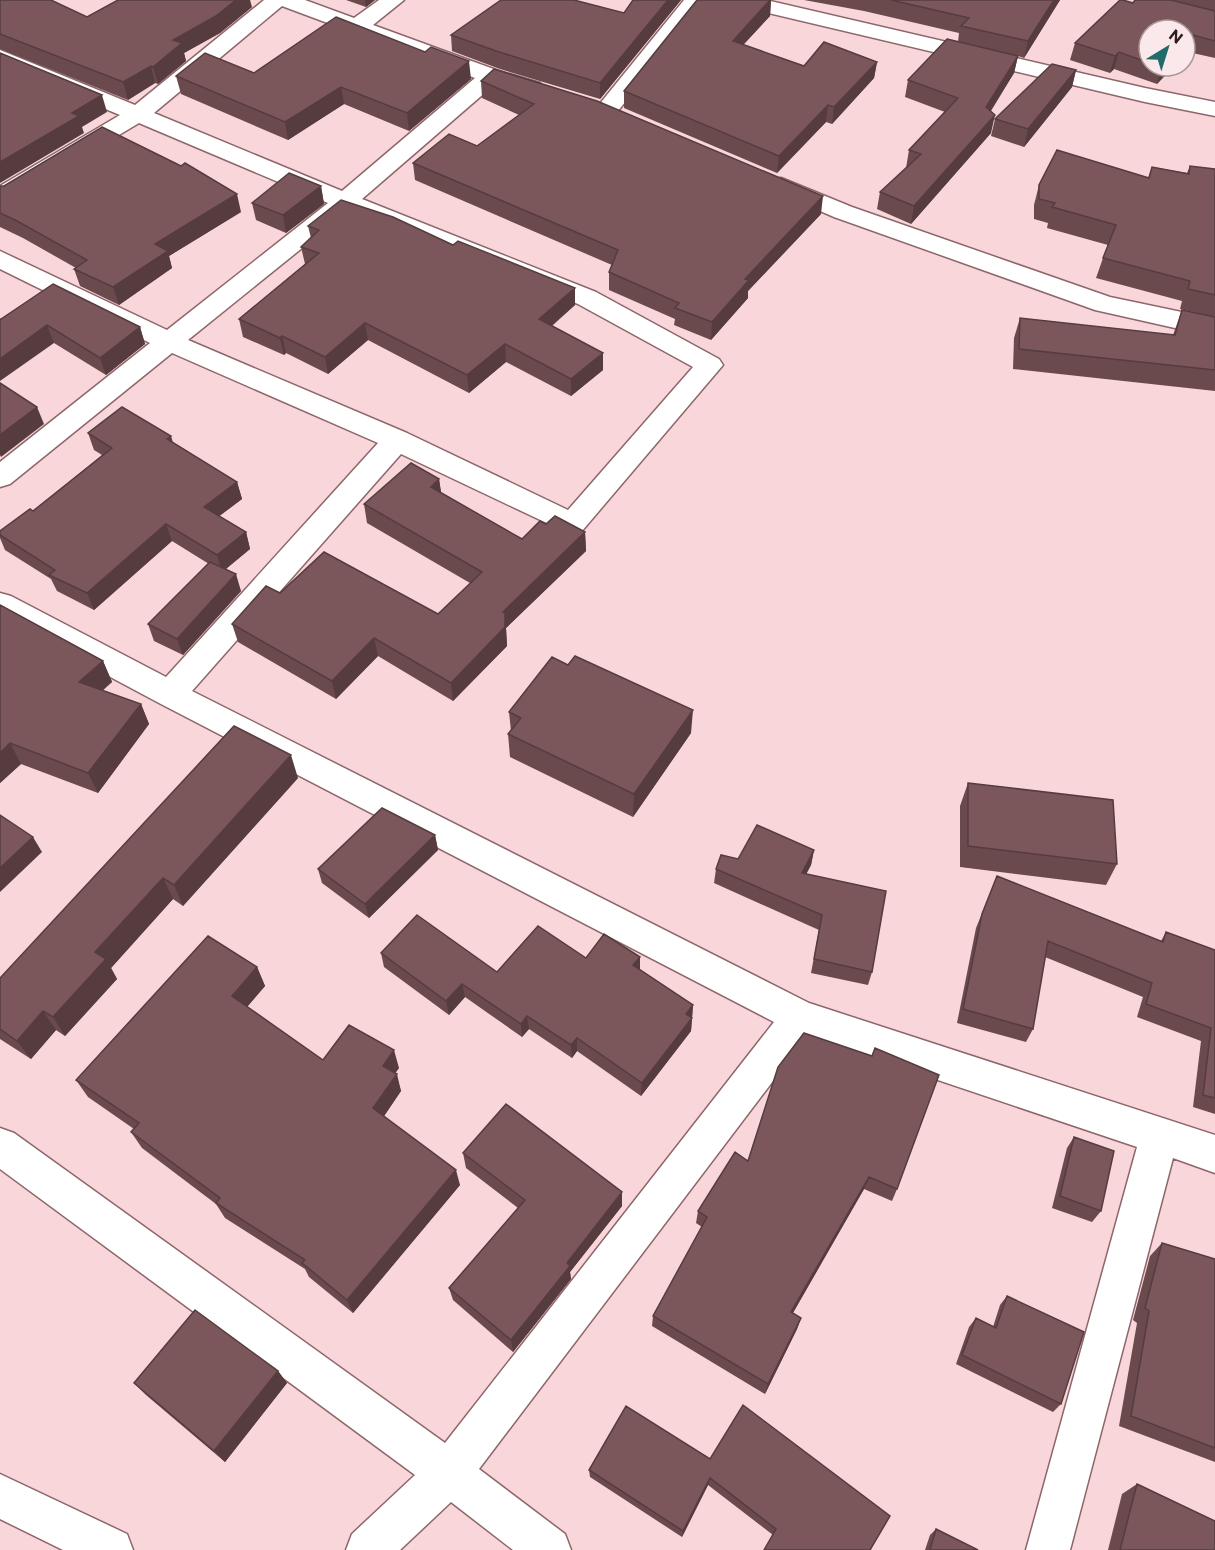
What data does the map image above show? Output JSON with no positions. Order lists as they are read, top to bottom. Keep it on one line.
{"north":"top right"}
